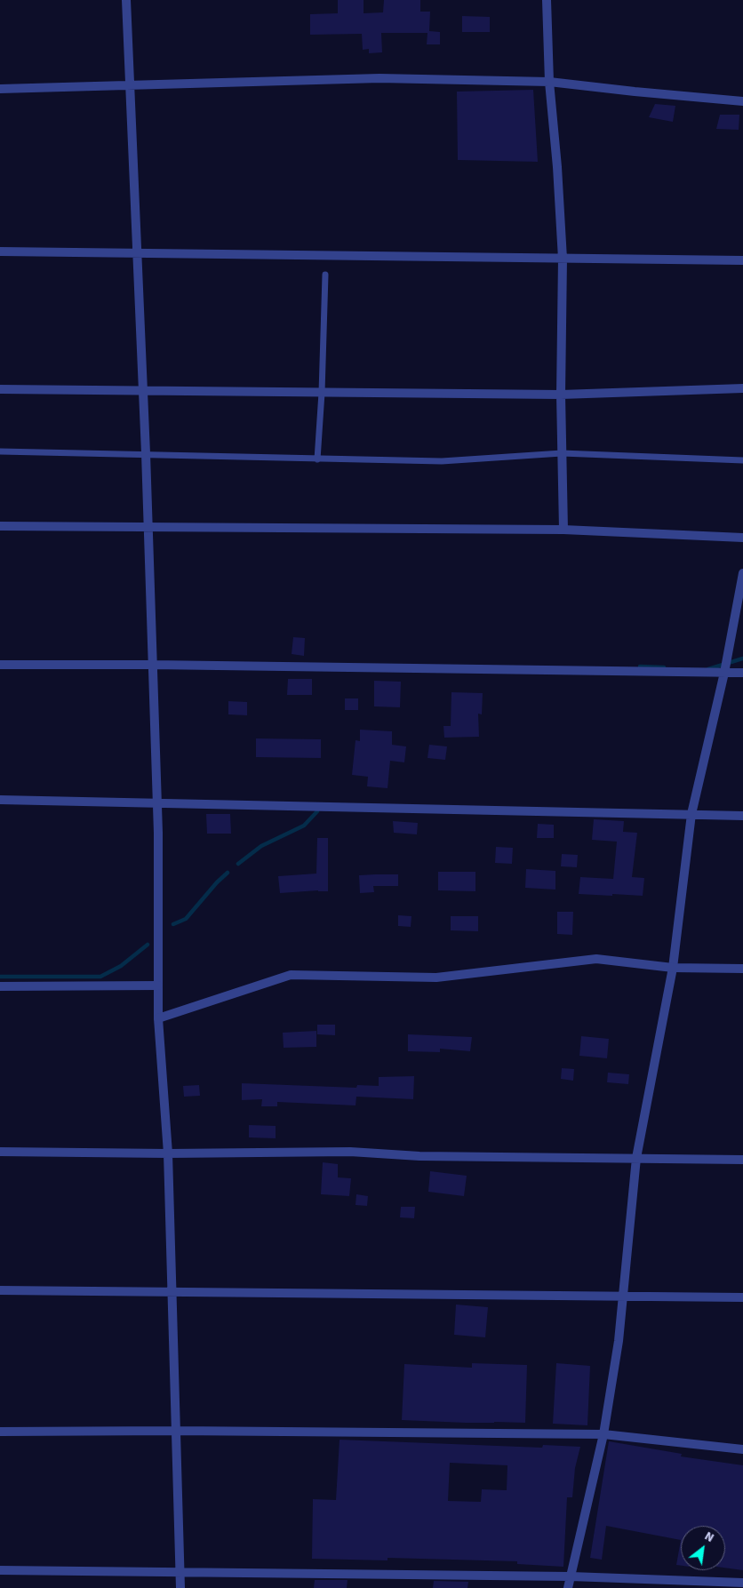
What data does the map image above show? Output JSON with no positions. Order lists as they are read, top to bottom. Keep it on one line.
{"north":"top right"}
